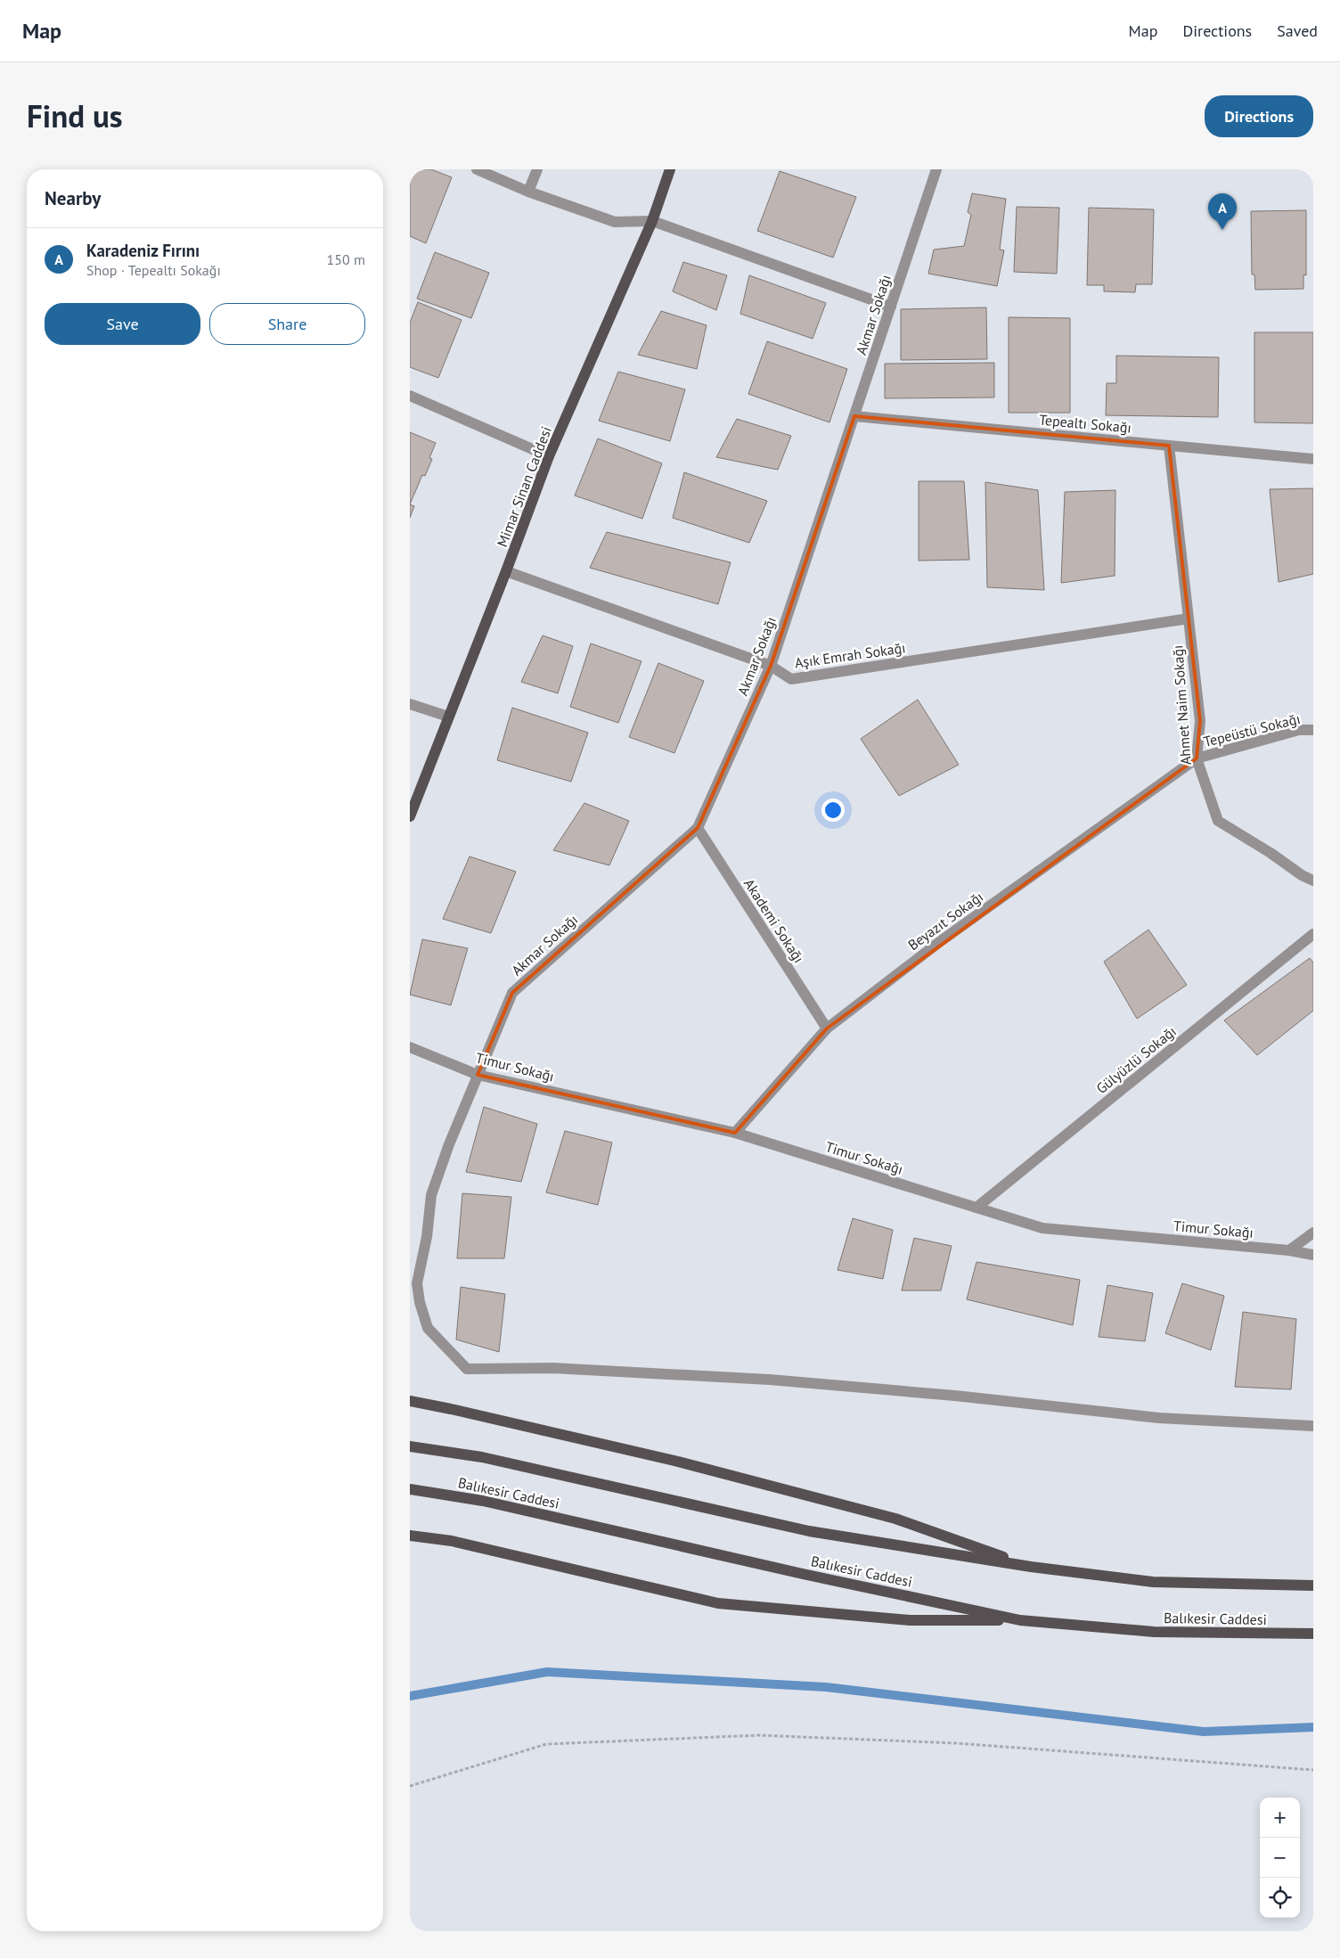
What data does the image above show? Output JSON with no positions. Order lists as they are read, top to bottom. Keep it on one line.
{"streets":{"main road":["Mimar Sinan Caddesi","Balıkesir Caddesi"],"street":["Akmar Sokağı","Tepealtı Sokağı","Aşık Emrah Sokağı","Ahmet Naim Sokağı","Tepeüstü Sokağı","Akademi Sokağı","Beyazıt Sokağı","Gülyüzlü Sokağı","Timur Sokağı"]},"crossings":[["Akmar Sokağı","Tepealtı Sokağı"],["Akmar Sokağı","Aşık Emrah Sokağı"],["Akmar Sokağı","Akademi Sokağı"],["Akmar Sokağı","Timur Sokağı"],["Tepealtı Sokağı","Ahmet Naim Sokağı"],["Mimar Sinan Caddesi","Aşık Emrah Sokağı"],["Aşık Emrah Sokağı","Ahmet Naim Sokağı"],["Ahmet Naim Sokağı","Tepeüstü Sokağı"],["Ahmet Naim Sokağı","Beyazıt Sokağı"],["Tepeüstü Sokağı","Beyazıt Sokağı"],["Akademi Sokağı","Beyazıt Sokağı"],["Beyazıt Sokağı","Timur Sokağı"],["Gülyüzlü Sokağı","Timur Sokağı"]],"page":{"header":"Map","nav":["Map","Directions","Saved"],"title":"Find us","buttons":["Directions",["Save","Share"]],"heading":"Nearby","pins":"A","list":[{"mark":"A","name":"Karadeniz Fırını","note":"Shop · Tepealtı Sokağı","value":"150 m"}],"map_buttons":["+","−"]}}
